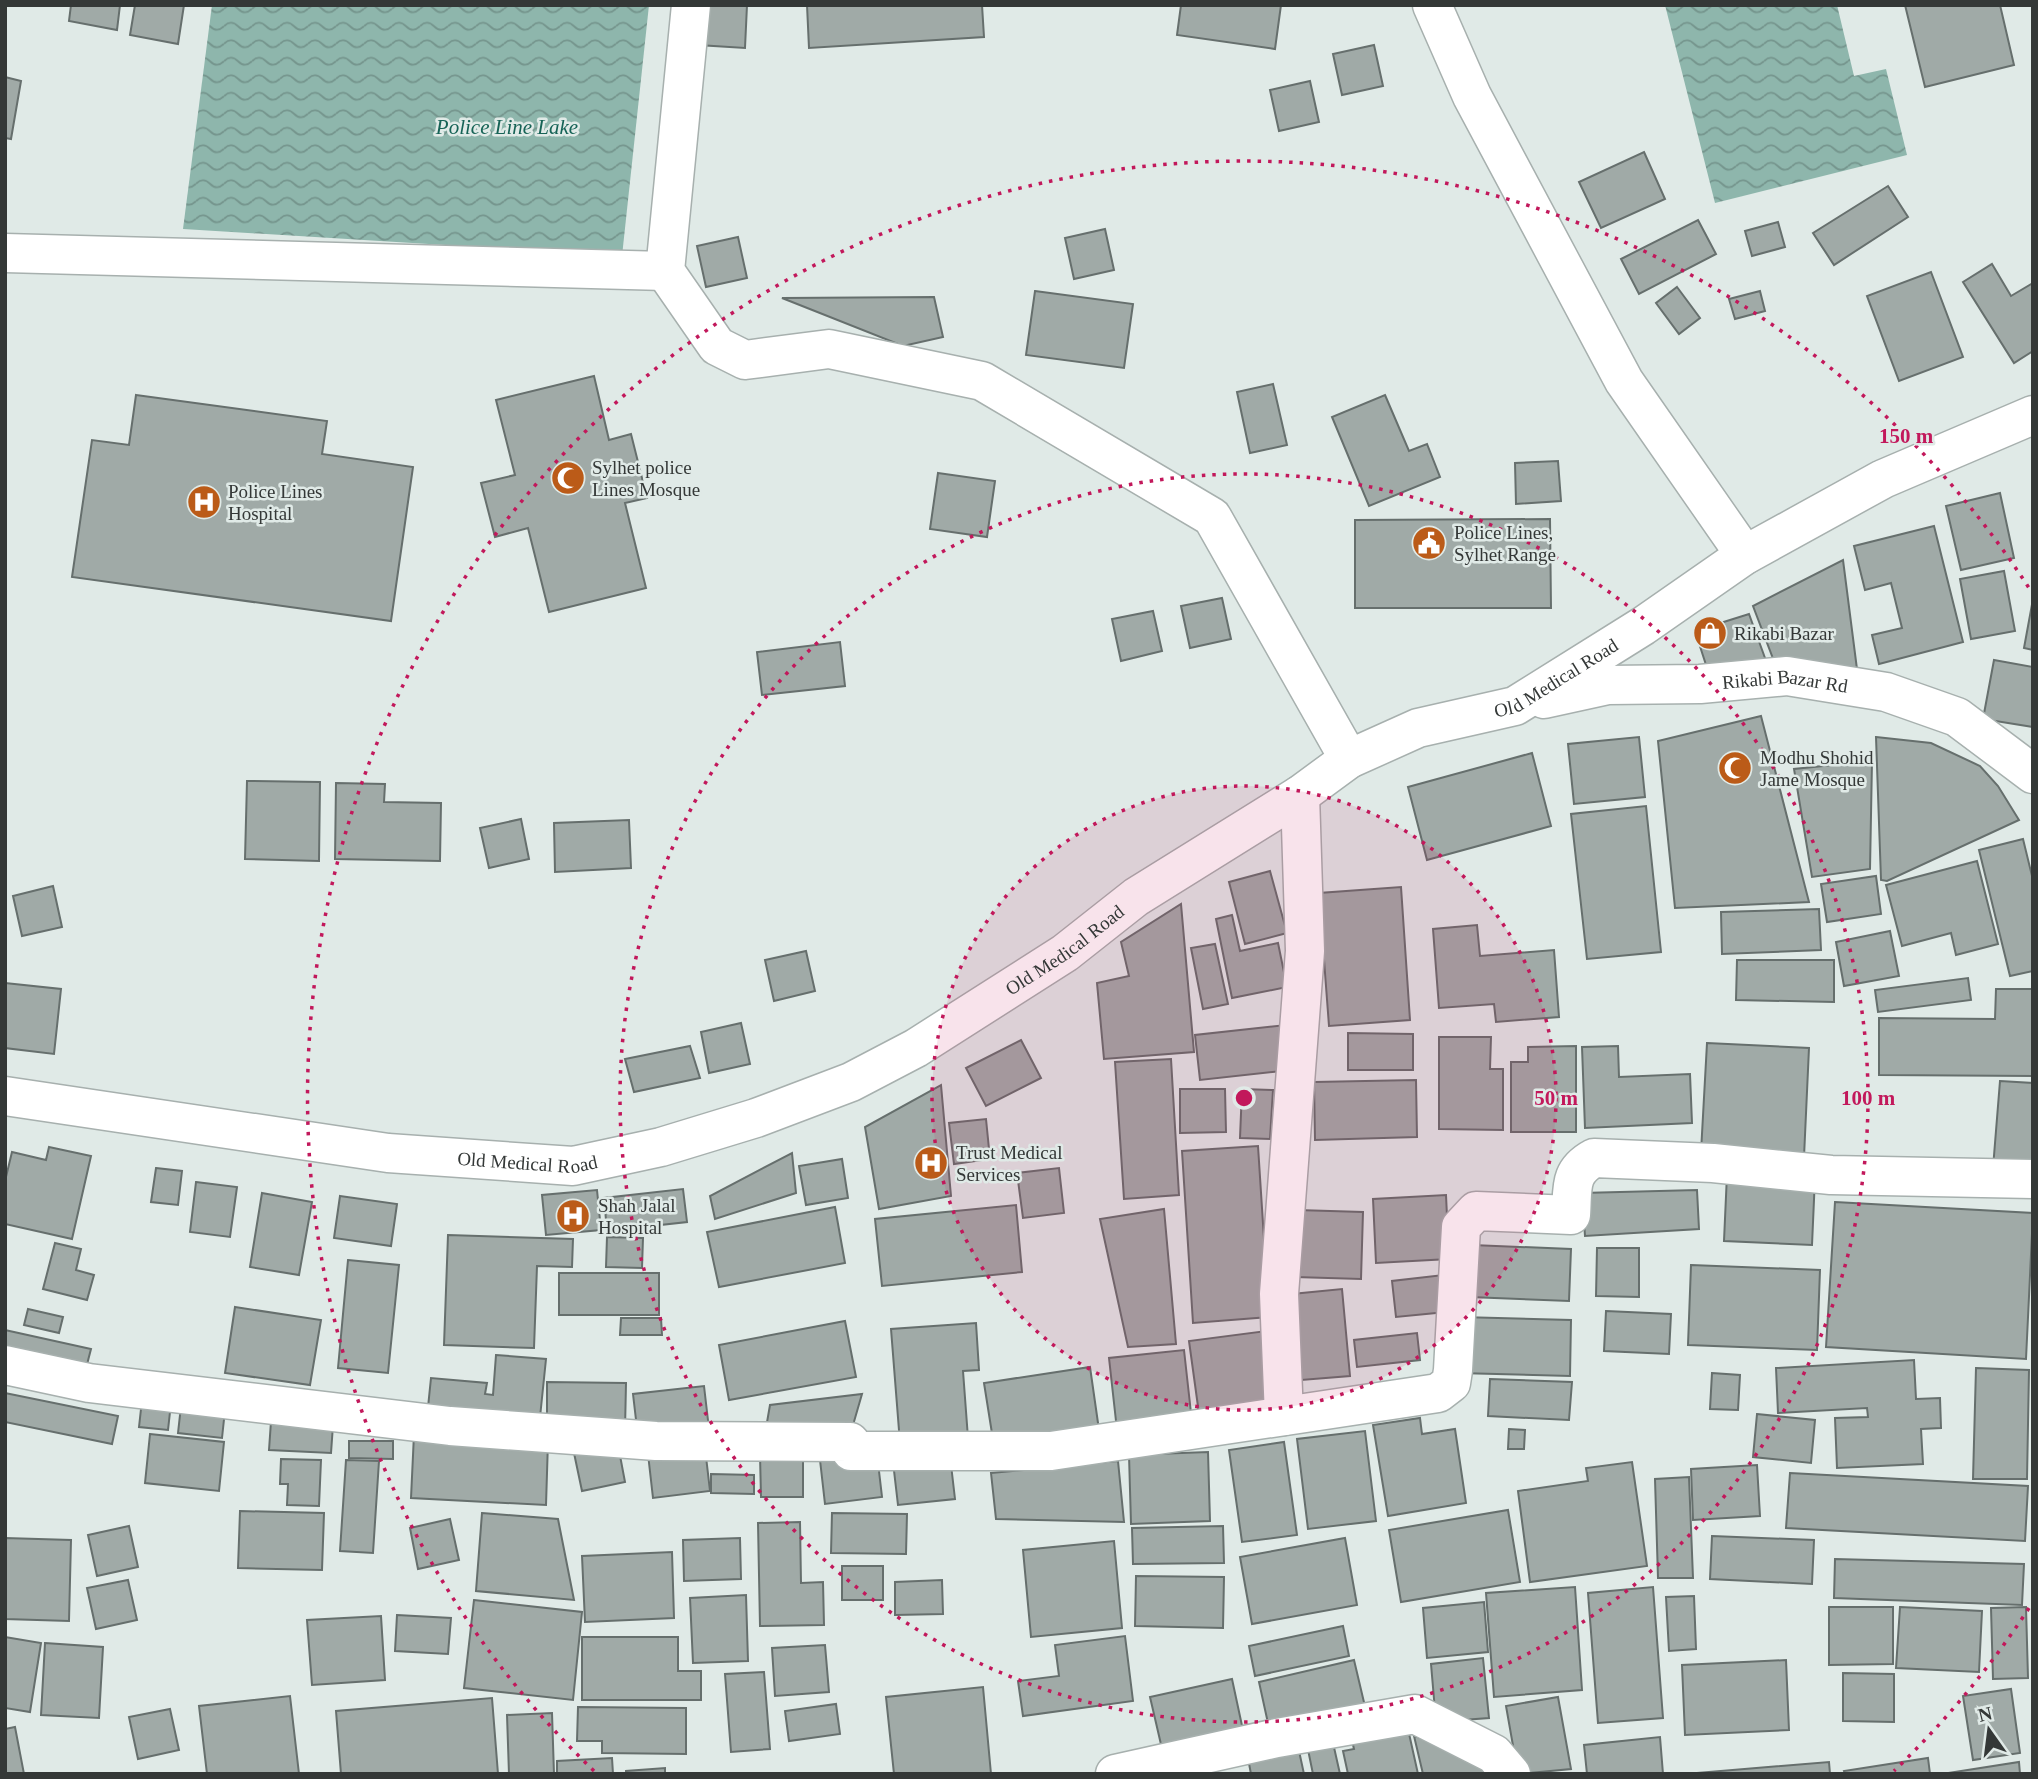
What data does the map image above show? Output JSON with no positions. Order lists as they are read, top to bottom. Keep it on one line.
{"streets":{"street":["Old Medical Road","Rikabi Bazar Rd"]},"crossings":[["Old Medical Road","Rikabi Bazar Rd"]],"water":["Police Line Lake"],"places":{"mosque":["Sylhet police Lines Mosque","Modhu Shohid Jame Mosque"],"hospital":["Police Lines Hospital","Trust Medical Services","Shah Jalal Hospital"],"public building":["Police Lines, Sylhet Range"],"shop":["Rikabi Bazar"]},"north":"top","rings":["150 m","50 m","100 m"]}
